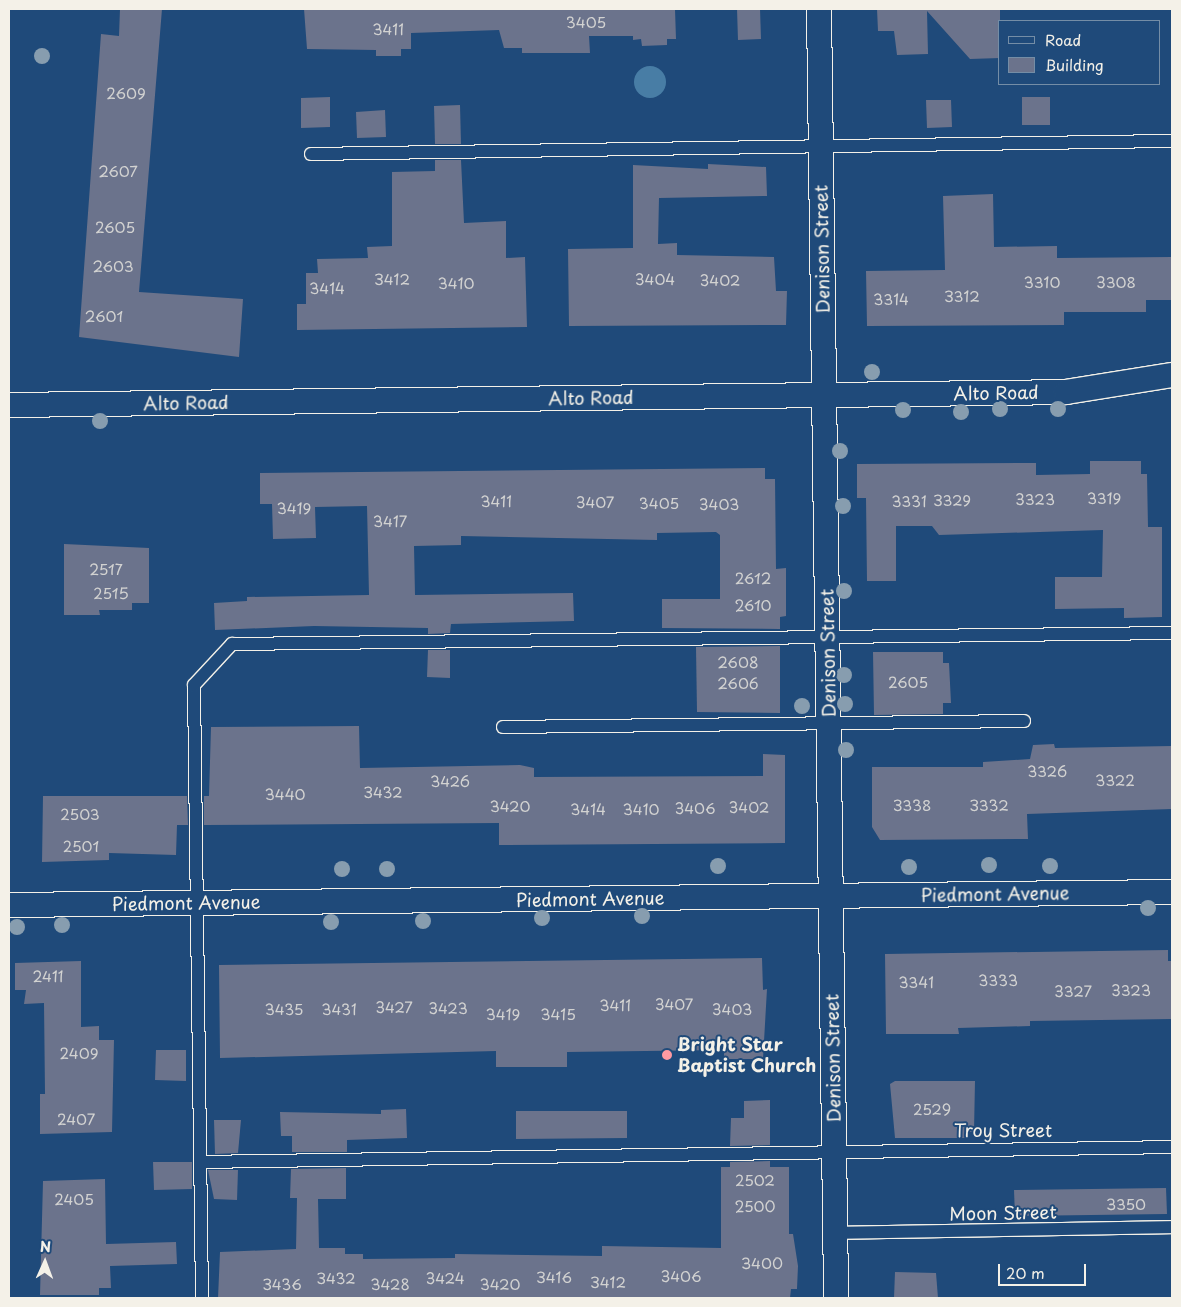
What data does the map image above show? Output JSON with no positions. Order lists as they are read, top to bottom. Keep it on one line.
{"streets":{"street":["Denison Street","Alto Road","Piedmont Avenue"],"lane":["Troy Street","Moon Street"]},"crossings":[["Denison Street","Alto Road"],["Denison Street","Piedmont Avenue"],["Denison Street","Troy Street"],["Denison Street","Moon Street"]],"places":["Bright Star Baptist Church"],"house_numbers":["3405","3411","2609","2607","2605","2603","3412","3404","3402","3310","3308","3410","3414","3312","3314","2601","3319","3323","3329","3411","3331","3407","3405","3403","3419","3417","2517","2612","2515","2610","2608","2605","2606","3326","3322","3426","3432","3440","3338","3332","3420","3402","3406","3414","3410","2503","2501","2411","3333","3341","3323","3327","3407","3411","3427","3423","3435","3431","3403","3419","3415","2409","2529","2407","2502","2405","3350","2500","3400","3406","3416","3432","3424","3412","3436","3428","3420"],"legend":["Road","Building"],"scale_bar":"20 m","north":"top"}
